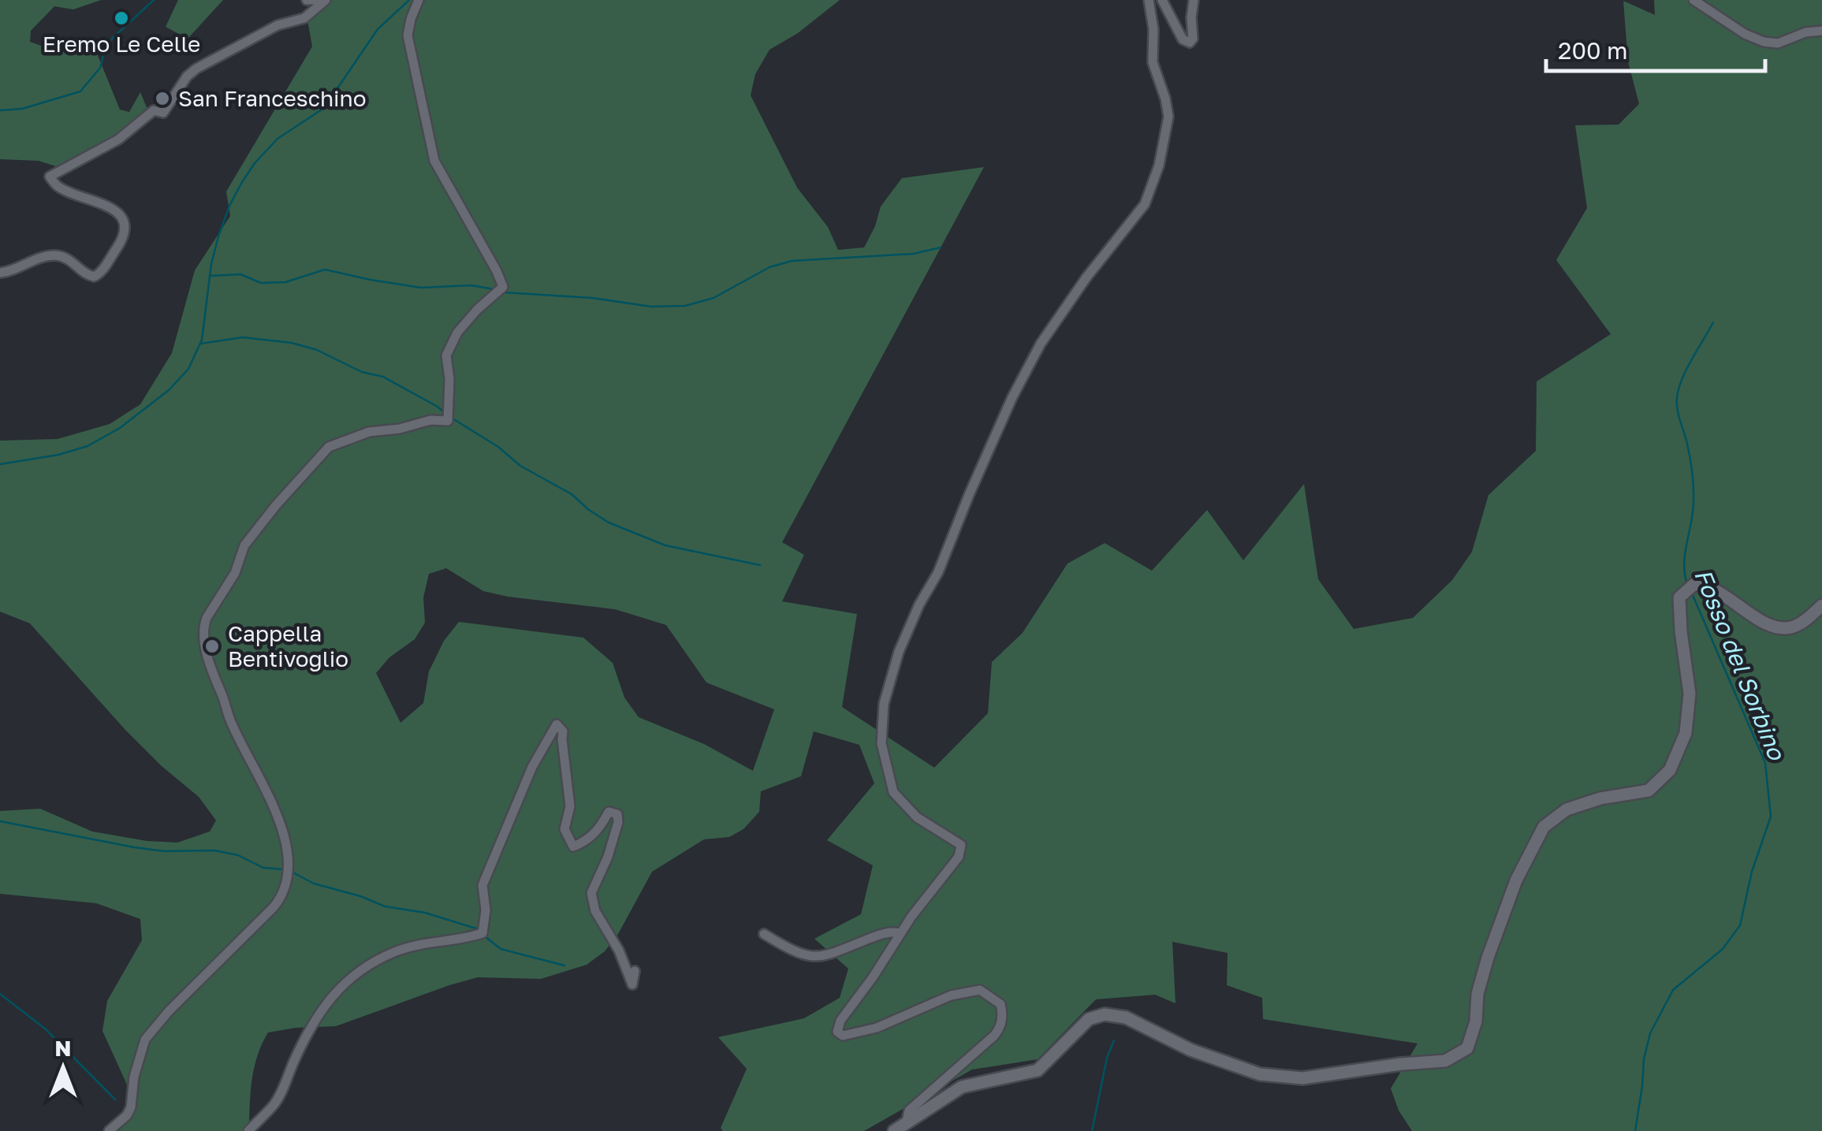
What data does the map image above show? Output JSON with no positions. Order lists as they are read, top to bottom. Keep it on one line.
{"water":["Fosso del Sorbino"],"places":["Eremo Le Celle","San Franceschino","Cappella Bentivoglio"],"scale_bar":"200 m","north":"top"}
